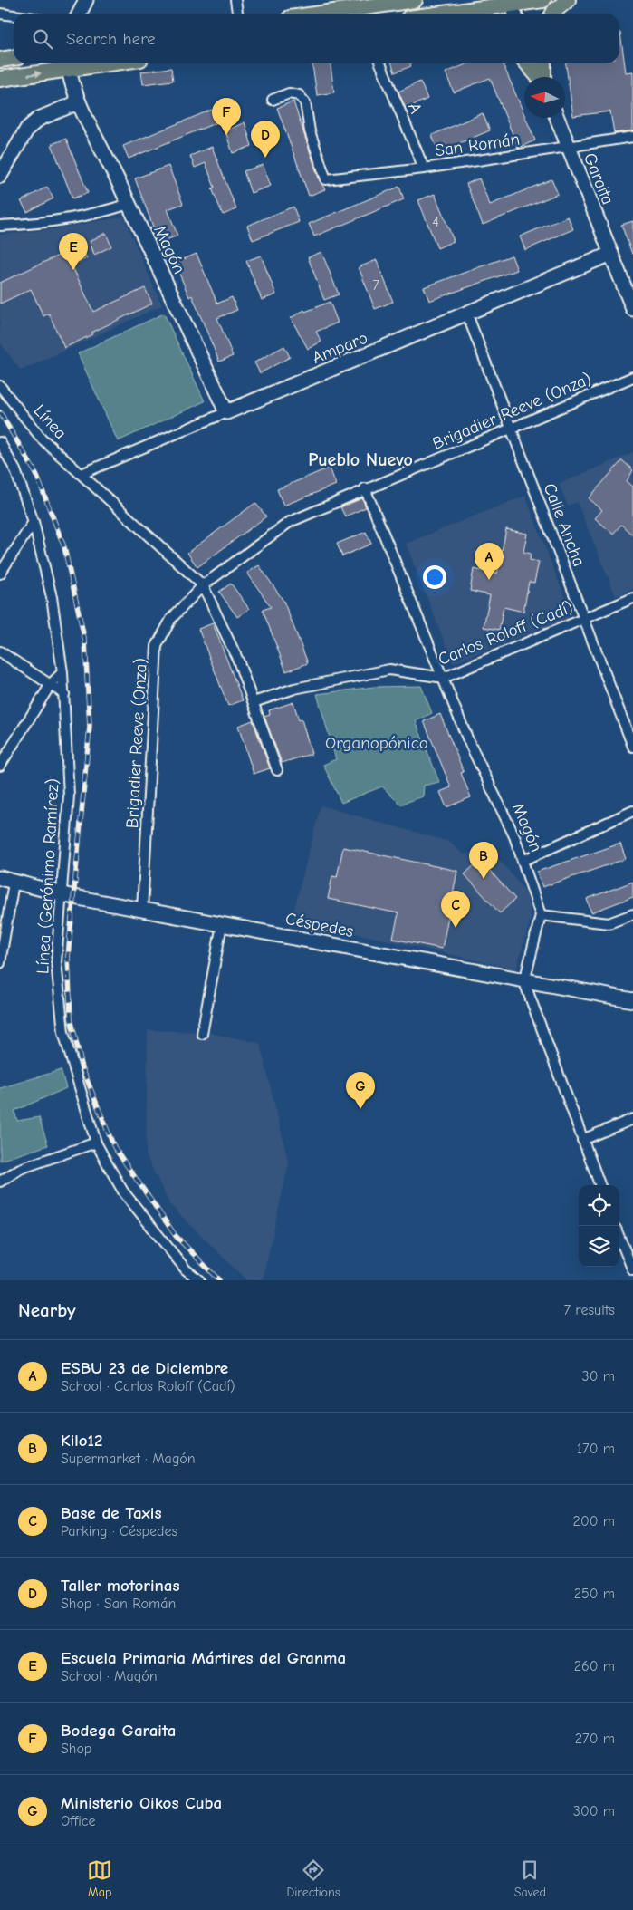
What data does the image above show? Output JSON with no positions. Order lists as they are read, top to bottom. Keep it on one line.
{"streets":{"street":["A","San Román","Garaita","Magón","Amparo","Brigadier Reeve (Onza)","Línea","Calle Ancha","Carlos Roloff (Cadí)","Línea (Gerónimo Ramírez)","Céspedes"]},"crossings":[["A","San Román"],["San Román","Garaita"],["Garaita","Amparo"],["Magón","Amparo"],["Magón","Brigadier Reeve (Onza)"],["Magón","Carlos Roloff (Cadí)"],["Amparo","Línea"],["Amparo","Calle Ancha"],["Brigadier Reeve (Onza)","Línea"],["Brigadier Reeve (Onza)","Calle Ancha"],["Brigadier Reeve (Onza)","Céspedes"],["Calle Ancha","Carlos Roloff (Cadí)"],["Línea (Gerónimo Ramírez)","Céspedes"]],"districts":["Pueblo Nuevo"],"parks":["Organopónico"],"house_numbers":["4","7"],"north":"left","page":{"search":"Search here","pins":["F","D","E","A","B","C","G"],"heading":["Nearby","7 results"],"list":[{"mark":"A","name":"ESBU 23 de Diciembre","note":"School · Carlos Roloff (Cadí)","value":"30 m"},{"mark":"B","name":"Kilo12","note":"Supermarket · Magón","value":"170 m"},{"mark":"C","name":"Base de Taxis","note":"Parking · Céspedes","value":"200 m"},{"mark":"D","name":"Taller motorinas","note":"Shop · San Román","value":"250 m"},{"mark":"E","name":"Escuela Primaria Mártires del Granma","note":"School · Magón","value":"260 m"},{"mark":"F","name":"Bodega Garaita","note":"Shop","value":"270 m"},{"mark":"G","name":"Ministerio Oikos Cuba","note":"Office","value":"300 m"}],"nav":["Map","Directions","Saved"]}}
